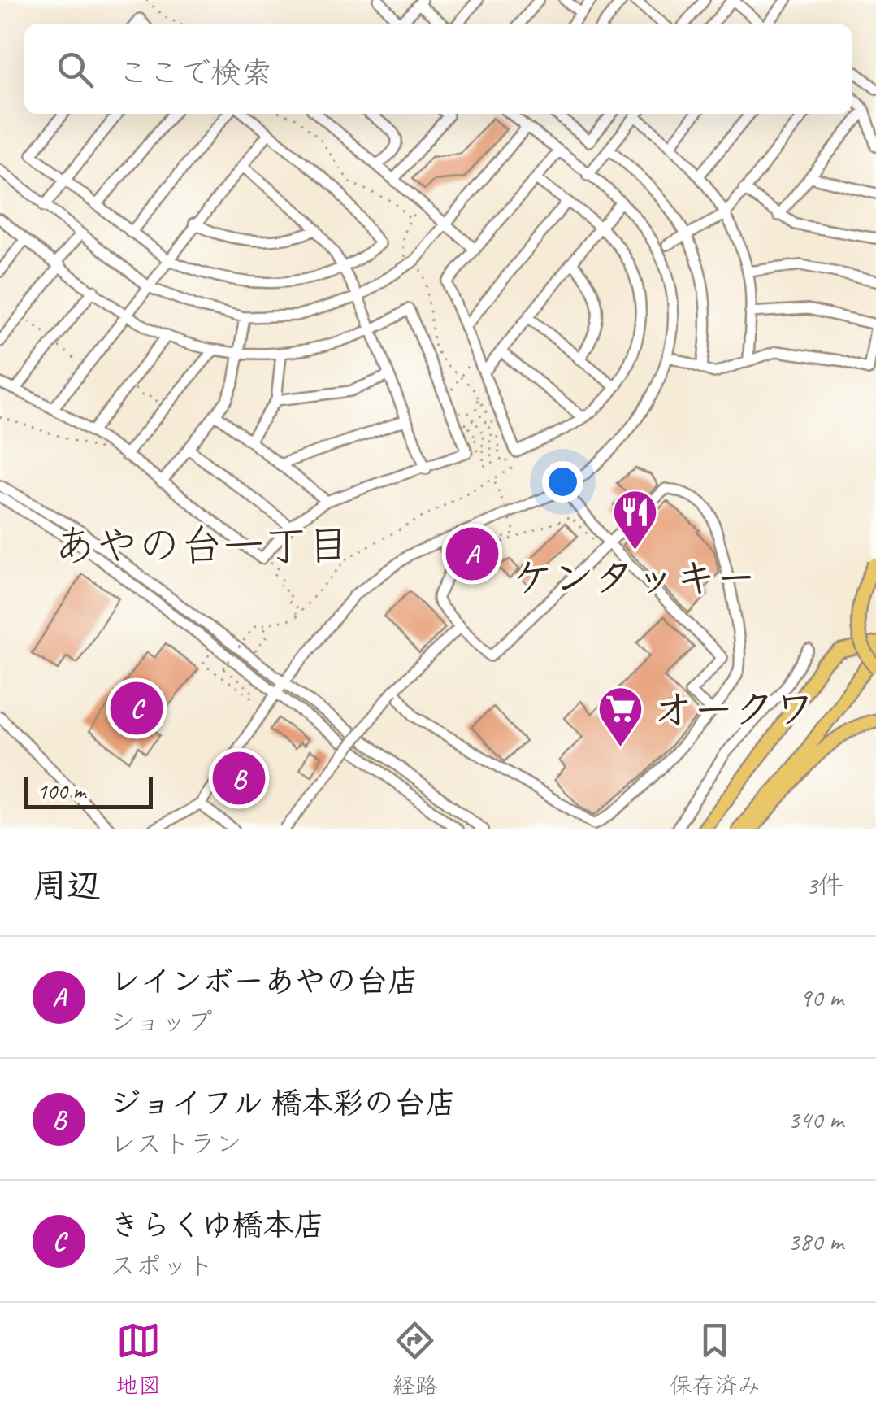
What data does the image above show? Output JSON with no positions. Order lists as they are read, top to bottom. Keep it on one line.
{"districts":["あやの台一丁目"],"places":{"restaurant":["ケンタッキー"],"supermarket":["オークワ"]},"scale_bar":"100 m","page":{"search":"ここで検索","pins":["A","C","B"],"scale":"100 m","heading":["周辺","3件"],"list":[{"mark":"A","name":"レインボーあやの台店","note":"ショップ","value":"90 m"},{"mark":"B","name":"ジョイフル 橋本彩の台店","note":"レストラン","value":"340 m"},{"mark":"C","name":"きらくゆ橋本店","note":"スポット","value":"380 m"}],"nav":["地図","経路","保存済み"]}}
